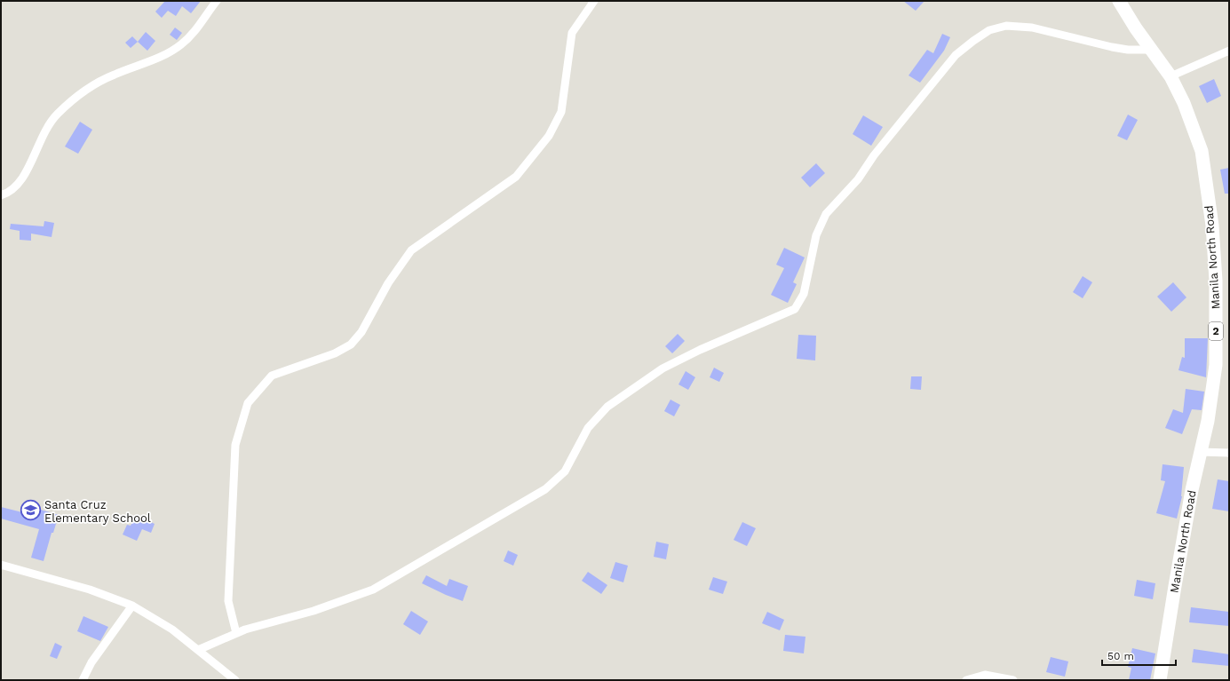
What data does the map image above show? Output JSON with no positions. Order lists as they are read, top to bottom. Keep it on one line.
{"streets":{"highway":["Manila North Road","2"]},"places":{"school or university":["Santa Cruz Elementary School"]},"scale_bar":"50 m"}
